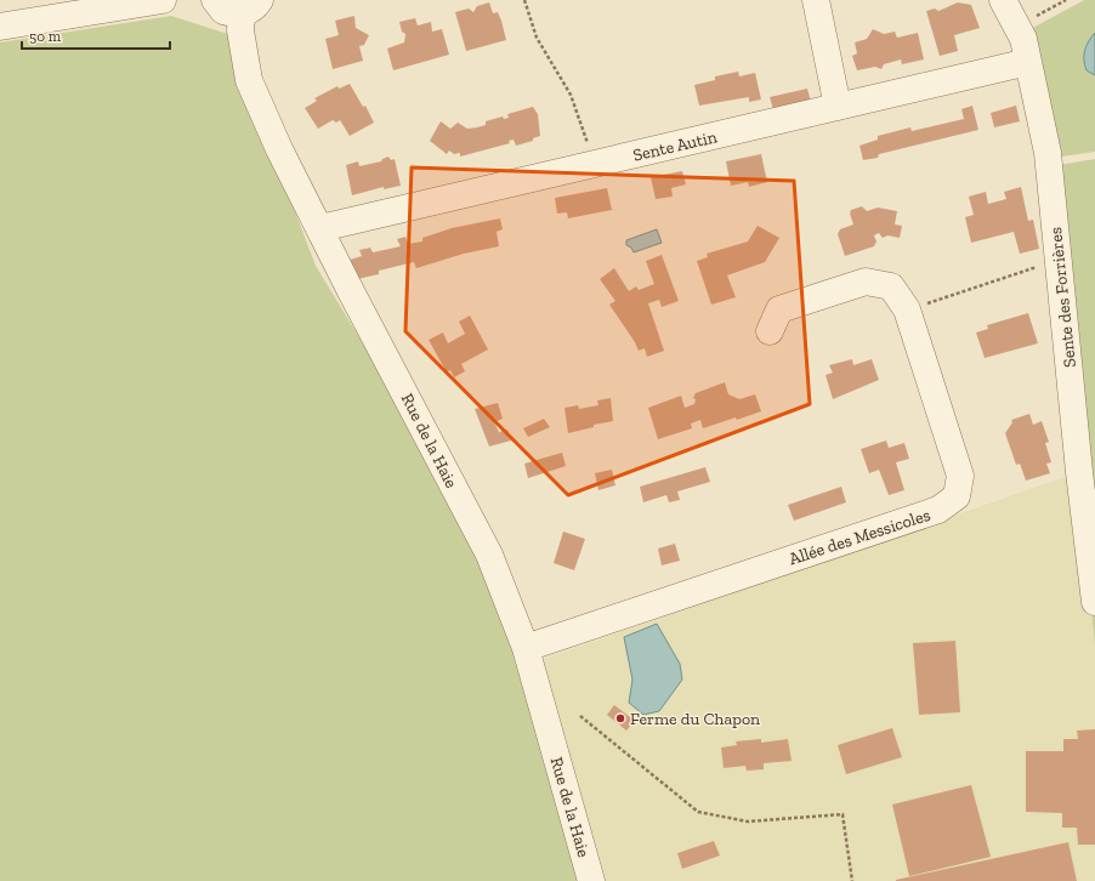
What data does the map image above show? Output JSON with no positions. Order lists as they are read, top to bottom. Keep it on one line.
{"streets":{"street":["Sente Autin","Sente des Forrières","Rue de la Haie","Allée des Messicoles"]},"crossings":[["Sente Autin","Sente des Forrières"],["Sente Autin","Rue de la Haie"],["Rue de la Haie","Allée des Messicoles"]],"places":["Ferme du Chapon"],"scale_bar":"50 m"}
